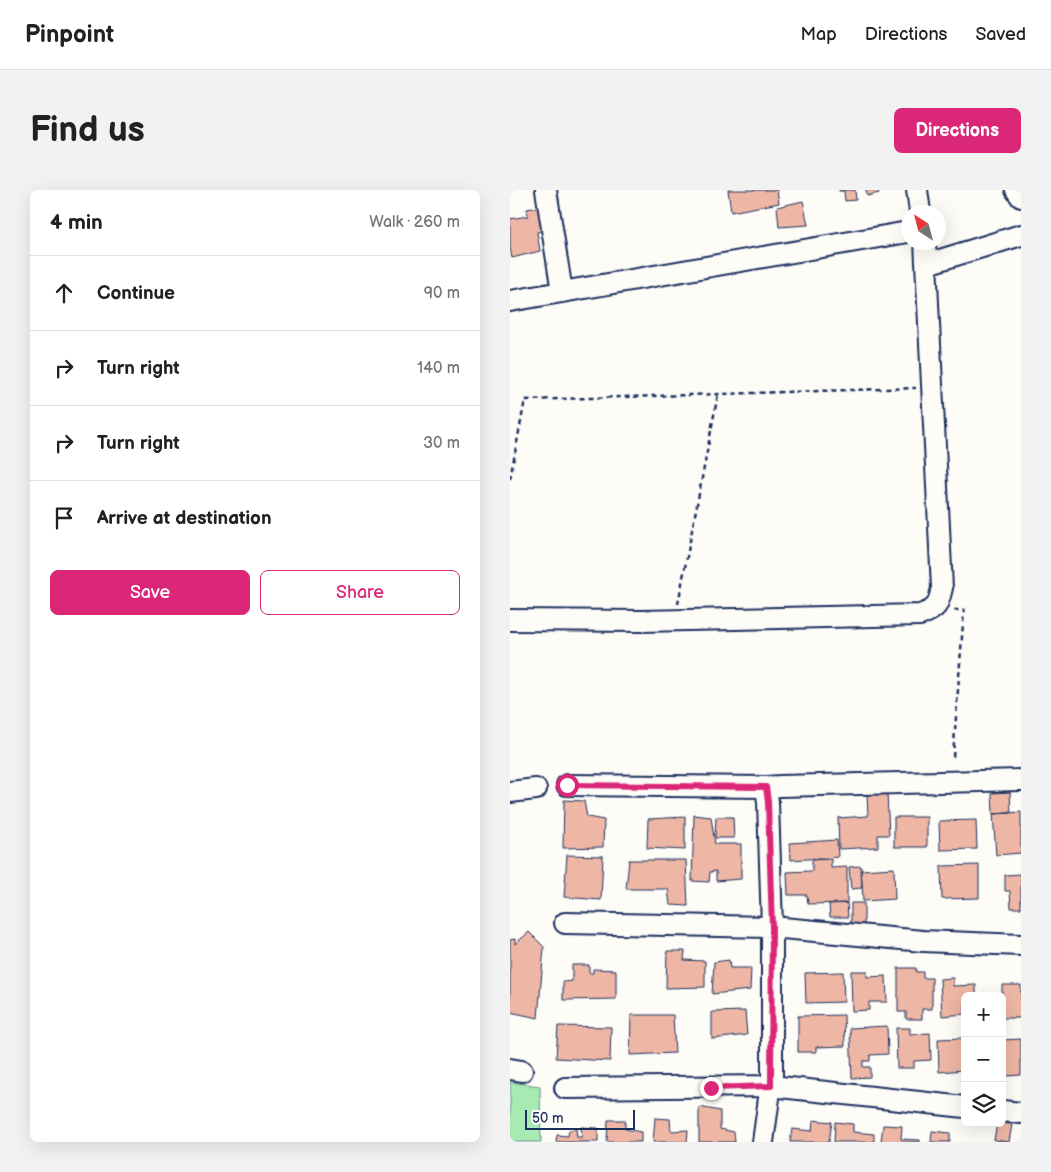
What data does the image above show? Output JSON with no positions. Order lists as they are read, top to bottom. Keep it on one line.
{"scale_bar":"50 m","north":"top left","page":{"header":"Pinpoint","nav":["Map","Directions","Saved"],"buttons":["Directions",["Save","Share"]],"title":"Find us","heading":["4 min","Walk · 260 m"],"list":[["Continue","90 m"],["Turn right","140 m"],["Turn right","30 m"],"Arrive at destination"],"map_buttons":["+","−"],"scale":"50 m"}}
